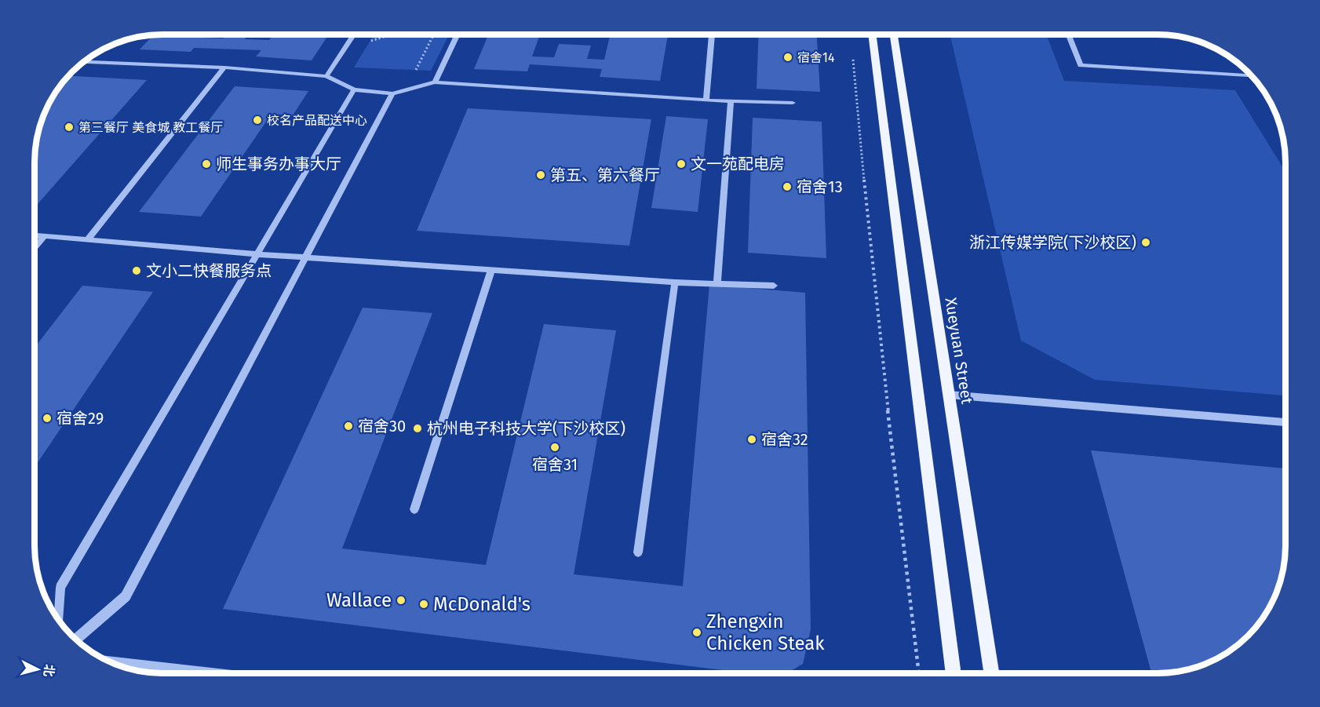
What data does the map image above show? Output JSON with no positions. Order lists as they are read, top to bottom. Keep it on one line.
{"streets":{"main road":["Xueyuan Street"]},"places":["宿舍14","校名产品配送中心","第三餐厅 美食城 教工餐厅","师生事务办事大厅","文一苑配电房","第五、第六餐厅","宿舍13","浙江传媒学院(下沙校区)","文小二快餐服务点","宿舍29","宿舍30","杭州电子科技大学(下沙校区)","宿舍32","宿舍31","Wallace","McDonald's","Zhengxin Chicken Steak"],"north":"right"}
